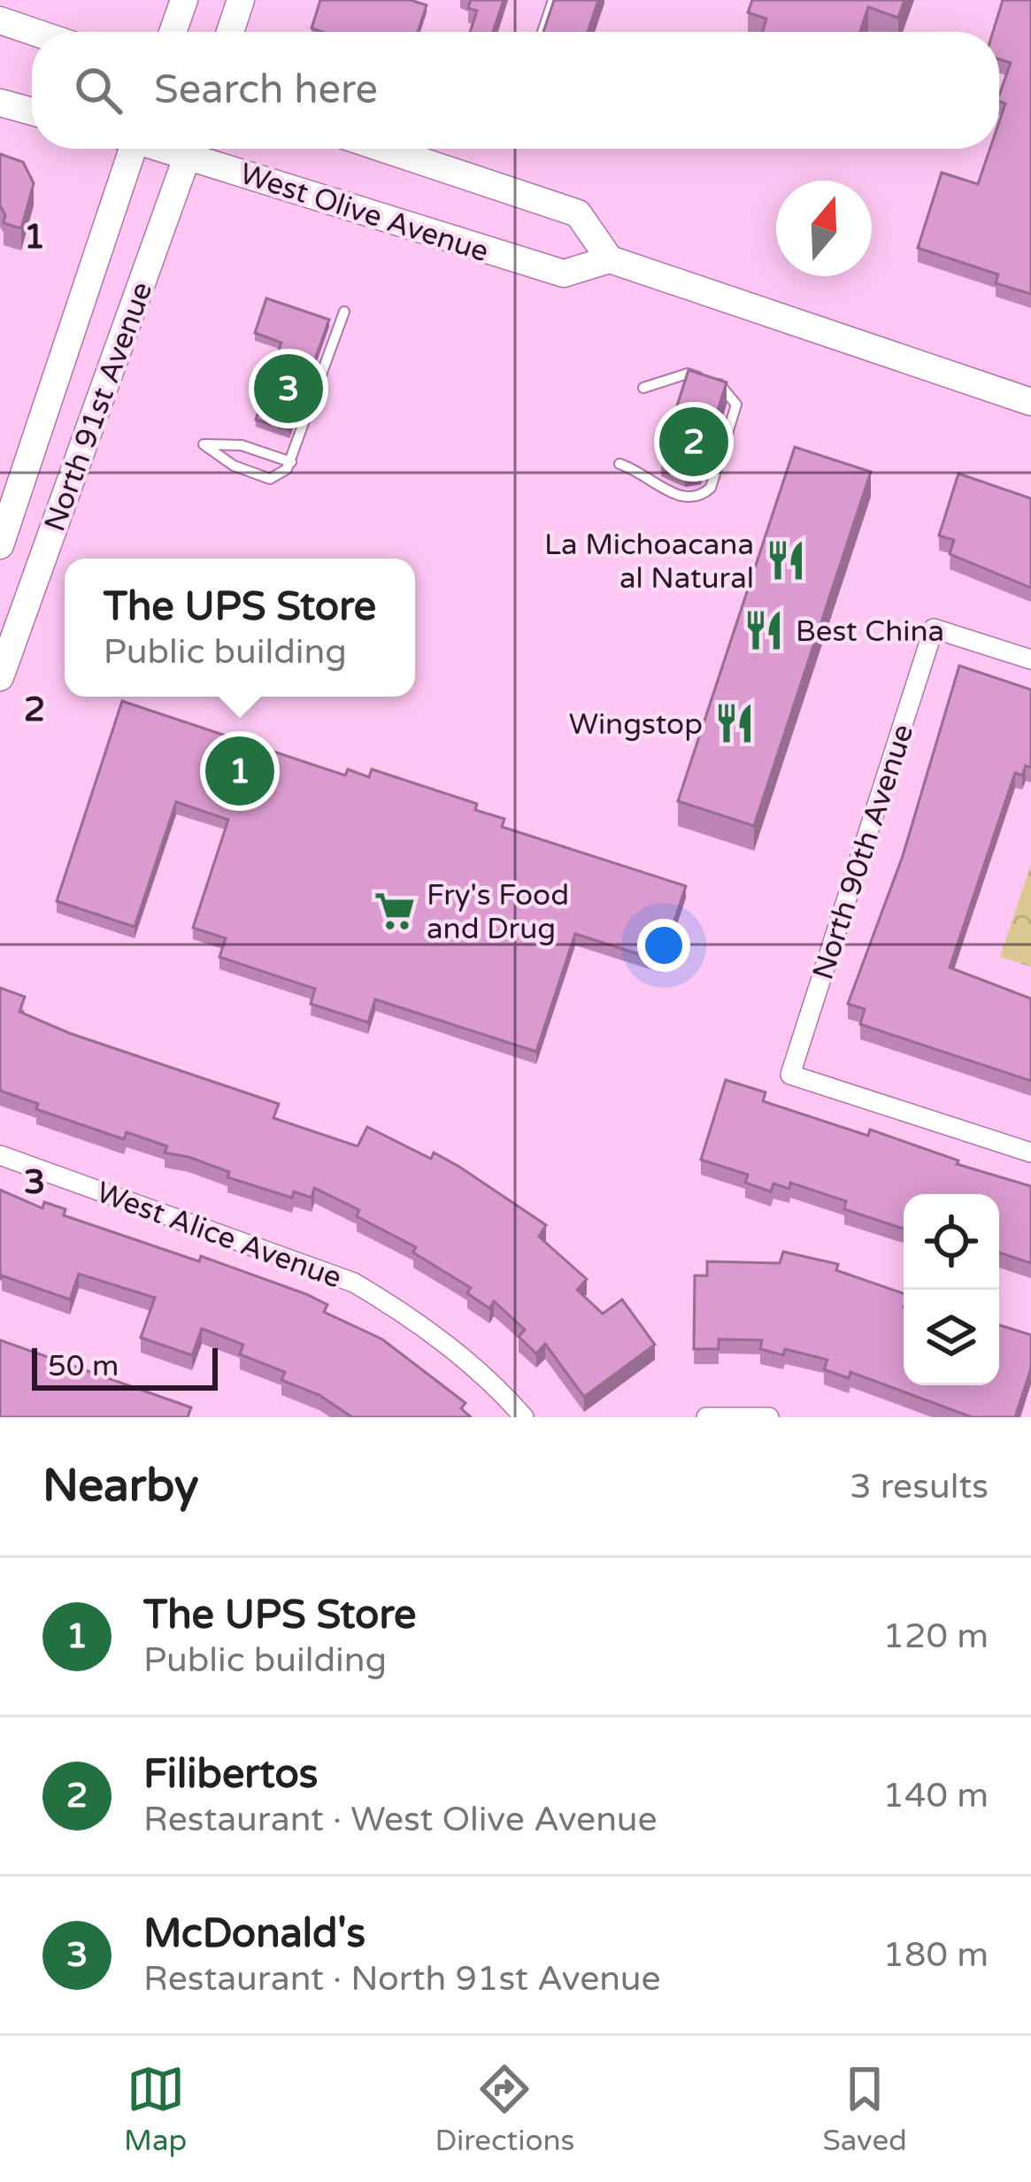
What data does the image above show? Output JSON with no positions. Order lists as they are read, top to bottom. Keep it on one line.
{"streets":{"main road":["West Olive Avenue","North 91st Avenue"],"street":["North 90th Avenue","West Alice Avenue"]},"places":{"restaurant":["La Michoacana al Natural","Best China","Wingstop"],"supermarket":["Fry's Food and Drug"]},"scale_bar":"50 m","north":"top","page":{"search":"Search here","pins":["3","2","1"],"popup":["The UPS Store","Public building"],"scale":"50 m","heading":["Nearby","3 results"],"list":[{"mark":"1","name":"The UPS Store","note":"Public building","value":"120 m"},{"mark":"2","name":"Filibertos","note":"Restaurant · West Olive Avenue","value":"140 m"},{"mark":"3","name":"McDonald's","note":"Restaurant · North 91st Avenue","value":"180 m"}],"nav":["Map","Directions","Saved"]},"grid":{"rows":["1","2","3"]}}
